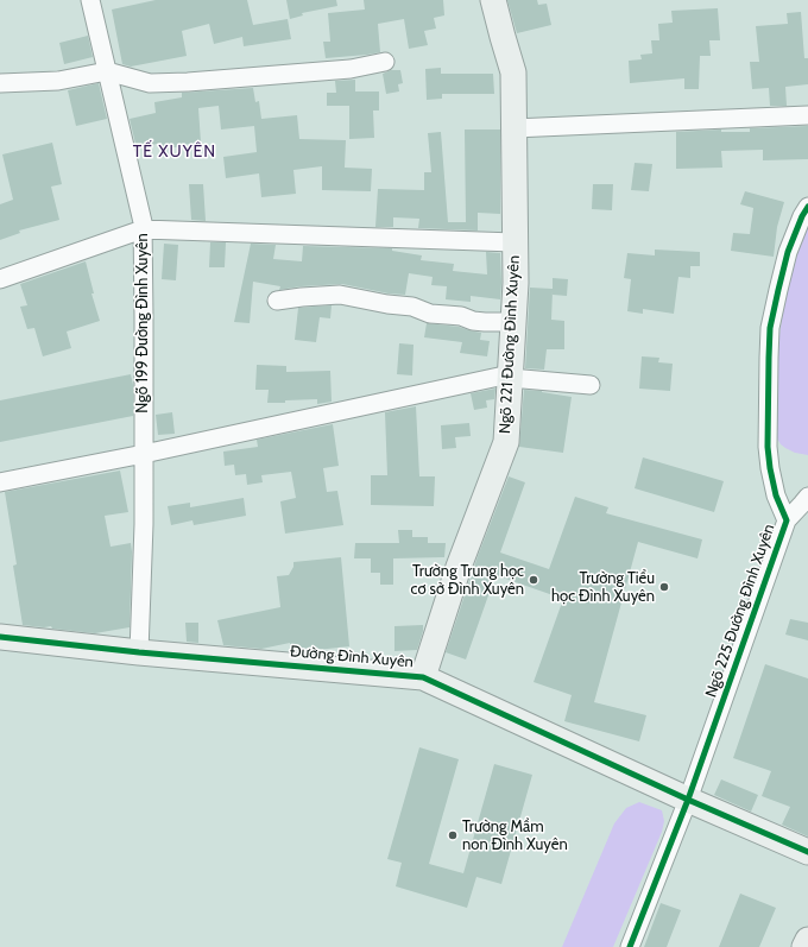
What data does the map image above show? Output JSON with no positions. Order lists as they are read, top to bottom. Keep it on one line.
{"streets":{"street":["Ngõ 199 Đường Đình Xuyên","Ngõ 221 Đường Đình Xuyên","Ngõ 225 Đường Đình Xuyên","Đường Đình Xuyên"]},"crossings":[["Ngõ 199 Đường Đình Xuyên","Đường Đình Xuyên"],["Ngõ 221 Đường Đình Xuyên","Đường Đình Xuyên"],["Ngõ 225 Đường Đình Xuyên","Đường Đình Xuyên"]],"districts":["TẾ XUYÊN"],"places":["Trường Trung học cơ sở Đình Xuyên","Trường Tiểu học Đình Xuyên","Trường Mầm non Đình Xuyên"]}
